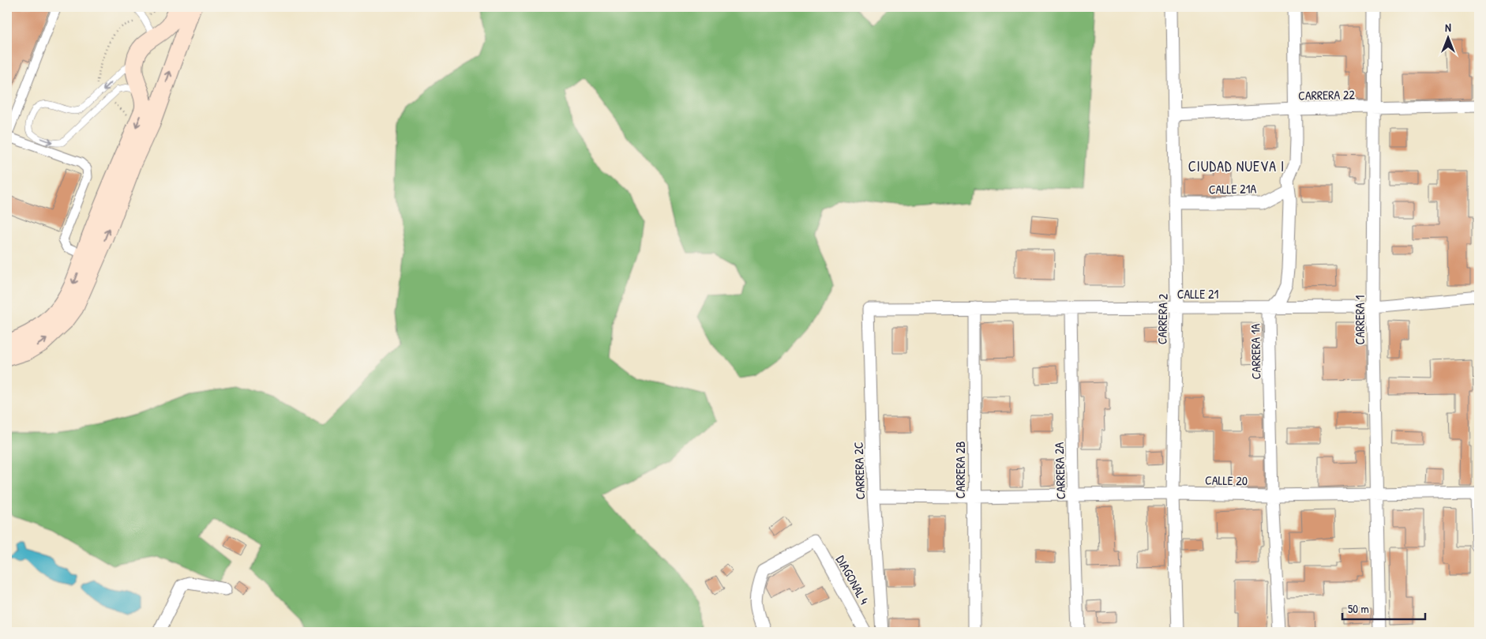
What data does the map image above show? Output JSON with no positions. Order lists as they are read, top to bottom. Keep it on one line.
{"streets":{"street":["CARRERA 22","CALLE 21A","CALLE 21","CARRERA 2","CARRERA 1","CARRERA 1A","CARRERA 2B","CARRERA 2C","CARRERA 2A","CALLE 20","DIAGONAL 4"]},"crossings":[["CARRERA 22","CARRERA 2"],["CARRERA 22","CARRERA 1"],["CARRERA 22","CARRERA 1A"],["CALLE 21A","CARRERA 2"],["CALLE 21A","CARRERA 1A"],["CALLE 21","CARRERA 2"],["CALLE 21","CARRERA 1"],["CALLE 21","CARRERA 1A"],["CALLE 21","CARRERA 2B"],["CALLE 21","CARRERA 2C"],["CALLE 21","CARRERA 2A"],["CARRERA 2","CALLE 20"],["CARRERA 1","CALLE 20"],["CARRERA 1A","CALLE 20"],["CARRERA 2B","CALLE 20"],["CARRERA 2C","CALLE 20"],["CARRERA 2A","CALLE 20"]],"districts":["CIUDAD NUEVA I"],"scale_bar":"50 m","north":"top"}
